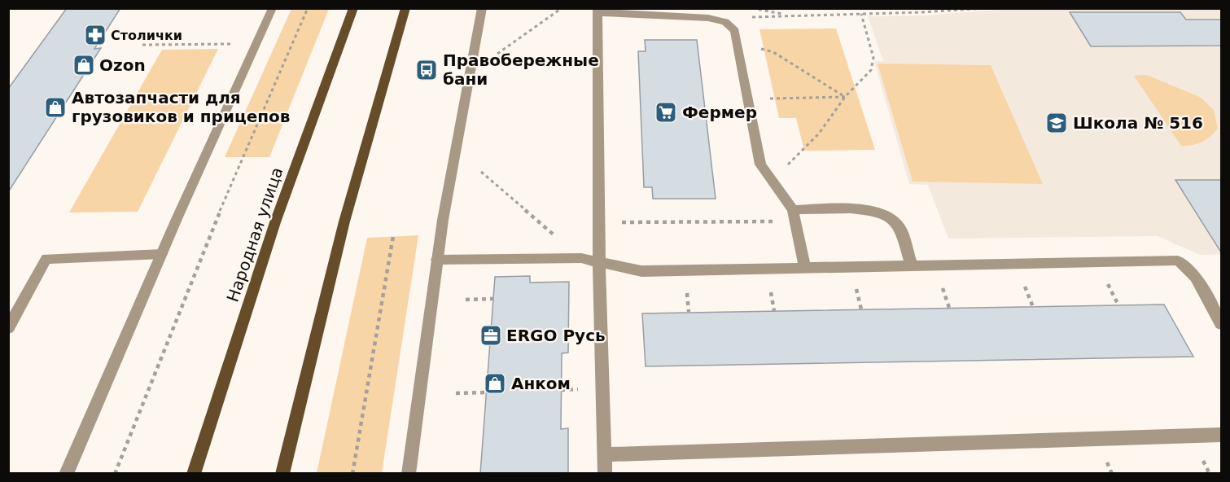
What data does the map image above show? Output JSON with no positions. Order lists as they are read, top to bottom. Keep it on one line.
{"streets":{"main road":["Народная улица"]},"places":{"pharmacy":["Столички"],"shop":["Ozon","Автозапчасти для грузовиков и прицепов","Анком"],"bus stop":["Правобережные бани"],"supermarket":["Фермер"],"school or university":["Школа № 516"],"office":["ERGO Русь"]}}
